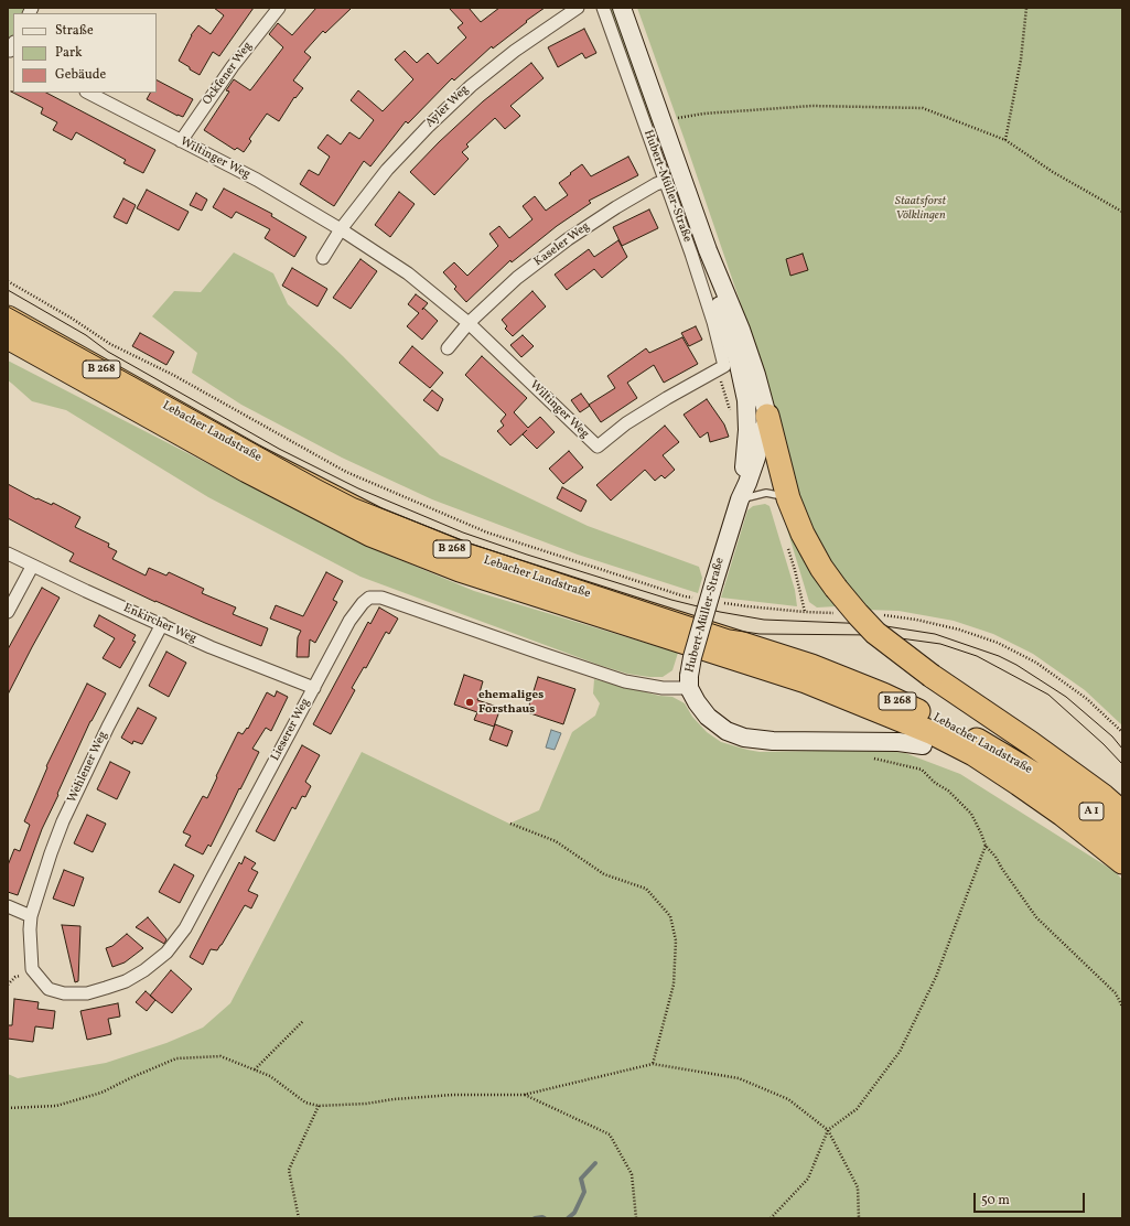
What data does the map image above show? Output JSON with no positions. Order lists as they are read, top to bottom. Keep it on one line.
{"streets":{"highway":["B 268","Lebacher Landstraße","A 1"],"main road":["Hubert-Müller-Straße"],"street":["Ockfener Weg","Ayler Weg","Wiltinger Weg","Kaseler Weg","Enkircher Weg","Lieserer Weg","Wehlener Weg"]},"crossings":[["Ockfener Weg","Wiltinger Weg"],["Ayler Weg","Wiltinger Weg"],["Wiltinger Weg","Hubert-Müller-Straße"],["Wiltinger Weg","Kaseler Weg"],["Hubert-Müller-Straße","Kaseler Weg"],["Hubert-Müller-Straße","Lieserer Weg"],["Lebacher Landstraße","A 1"],["Enkircher Weg","Lieserer Weg"],["Enkircher Weg","Wehlener Weg"],["Lieserer Weg","Wehlener Weg"]],"parks":["Staatsforst Völklingen"],"places":["ehemaliges Forsthaus"],"legend":["Straße","Park","Gebäude"],"scale_bar":"50 m"}
